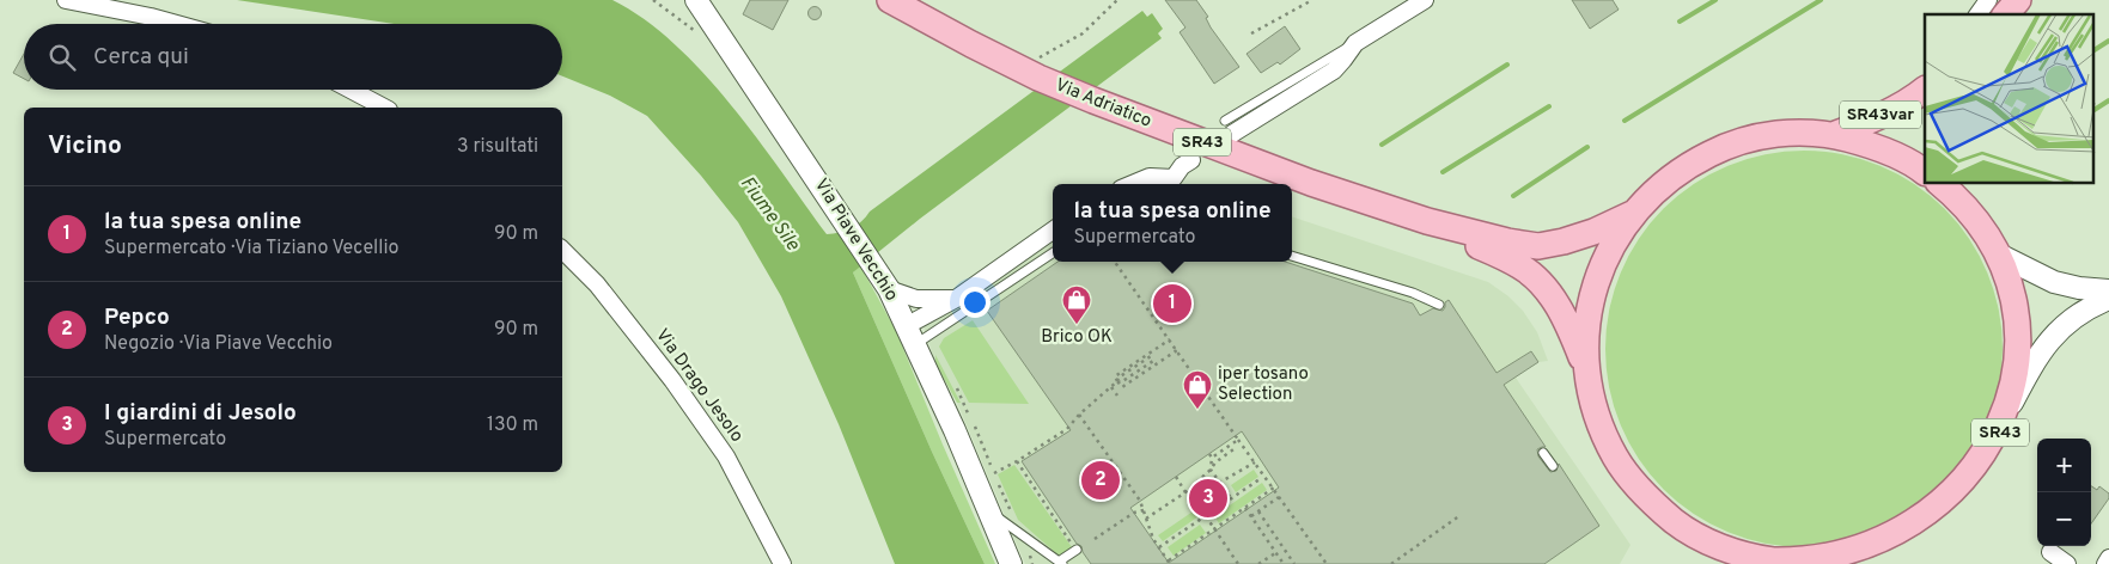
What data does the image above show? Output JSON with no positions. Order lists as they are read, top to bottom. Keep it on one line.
{"streets":{"main road":["Via Adriatico","SR43var","SR43"],"street":["Via Piave Vecchio","Via Drago Jesolo"]},"crossings":[["Via Adriatico","SR43"],["SR43var","SR43"]],"water":["Fiume Sile"],"places":{"shop":["Brico OK","iper tosano Selection"]},"page":{"search":"Cerca qui","heading":["Vicino","3 risultati"],"popup":["la tua spesa online","Supermercato"],"list":[{"mark":"1","name":"la tua spesa online","note":"Supermercato · Via Tiziano Vecellio","value":"90 m"},{"mark":"2","name":"Pepco","note":"Negozio · Via Piave Vecchio","value":"90 m"},{"mark":"3","name":"I giardini di Jesolo","note":"Supermercato","value":"130 m"}],"pins":["1","2","3"],"map_buttons":["+","−"]}}
